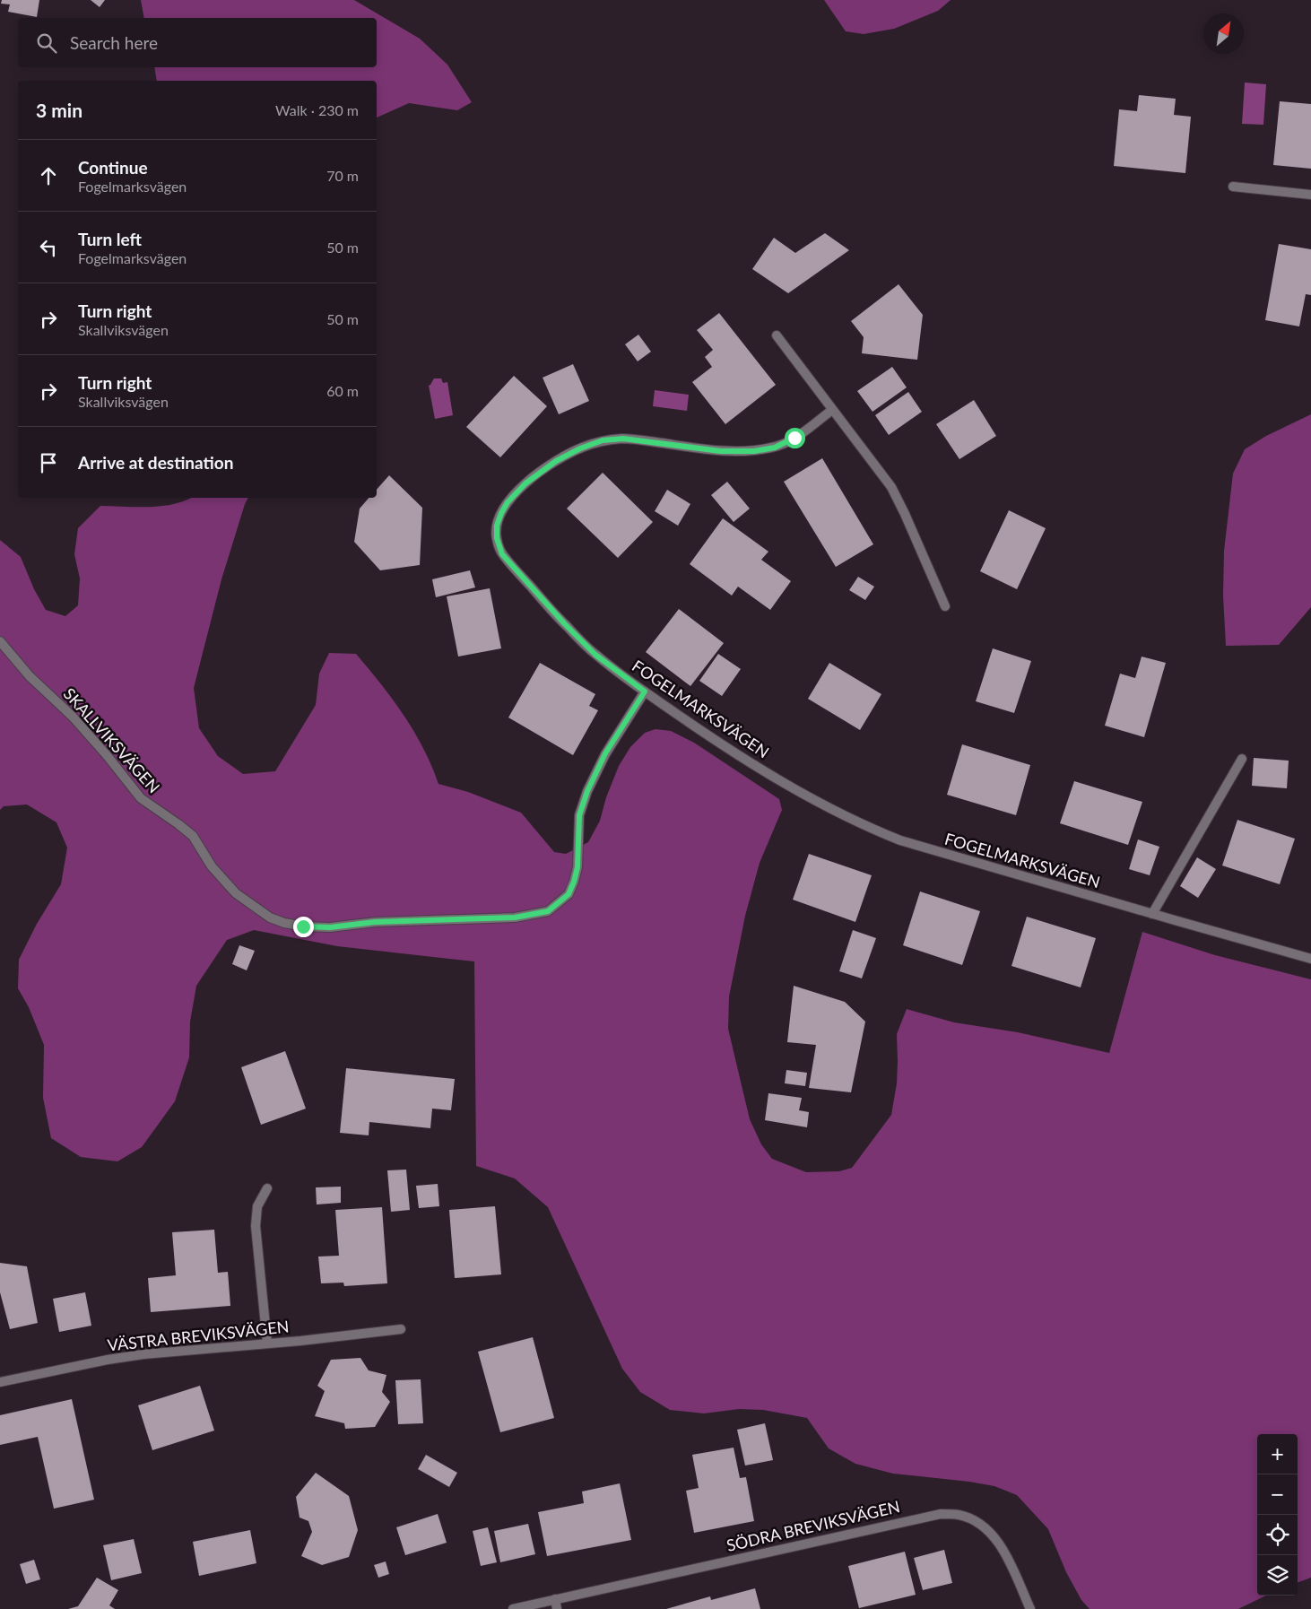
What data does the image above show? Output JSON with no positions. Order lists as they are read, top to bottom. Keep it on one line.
{"streets":{"street":["FOGELMARKSVÄGEN","SKALLVIKSVÄGEN","VÄSTRA BREVIKSVÄGEN","SÖDRA BREVIKSVÄGEN"]},"crossings":[["FOGELMARKSVÄGEN","SKALLVIKSVÄGEN"]],"north":"top right","page":{"search":"Search here","heading":["3 min","Walk · 230 m"],"list":[["Continue","Fogelmarksvägen","70 m"],["Turn left","Fogelmarksvägen","50 m"],["Turn right","Skallviksvägen","50 m"],["Turn right","Skallviksvägen","60 m"],"Arrive at destination"],"map_buttons":["+","−"]}}
